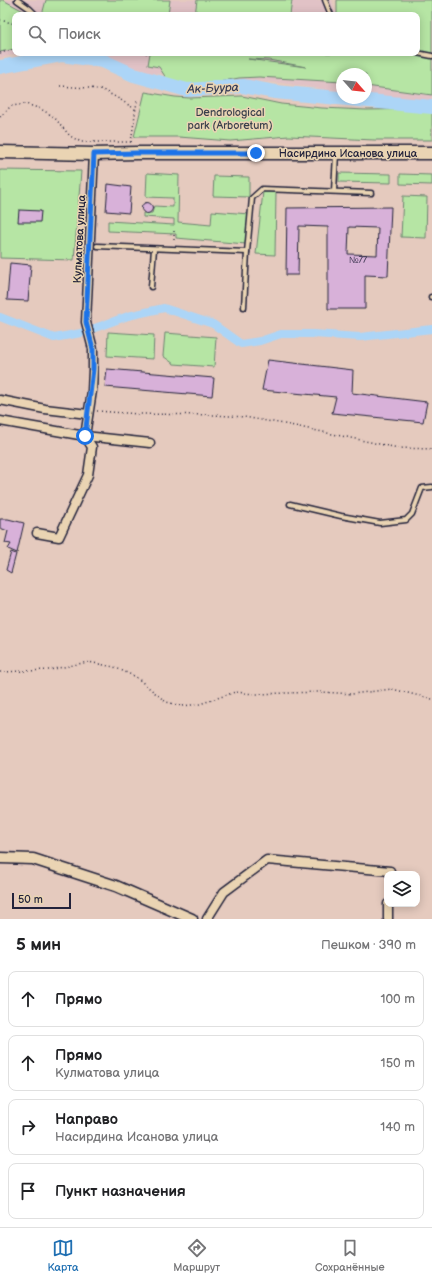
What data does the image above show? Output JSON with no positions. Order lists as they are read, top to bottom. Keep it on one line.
{"streets":{"main road":["Насирдина Исанова улица"],"street":["Кулматова улица"]},"crossings":[["Насирдина Исанова улица","Кулматова улица"]],"water":["Ак-Буура"],"parks":["Dendrological park (Arboretum)"],"house_numbers":["№77"],"scale_bar":"50 m","north":"bottom right","page":{"search":"Поиск","scale":"50 m","heading":["5 мин","Пешком · 390 m"],"list":[["Прямо","100 m"],["Прямо","Кулматова улица","150 m"],["Направо","Насирдина Исанова улица","140 m"],"Пункт назначения"],"nav":["Карта","Маршрут","Сохранённые"]}}
